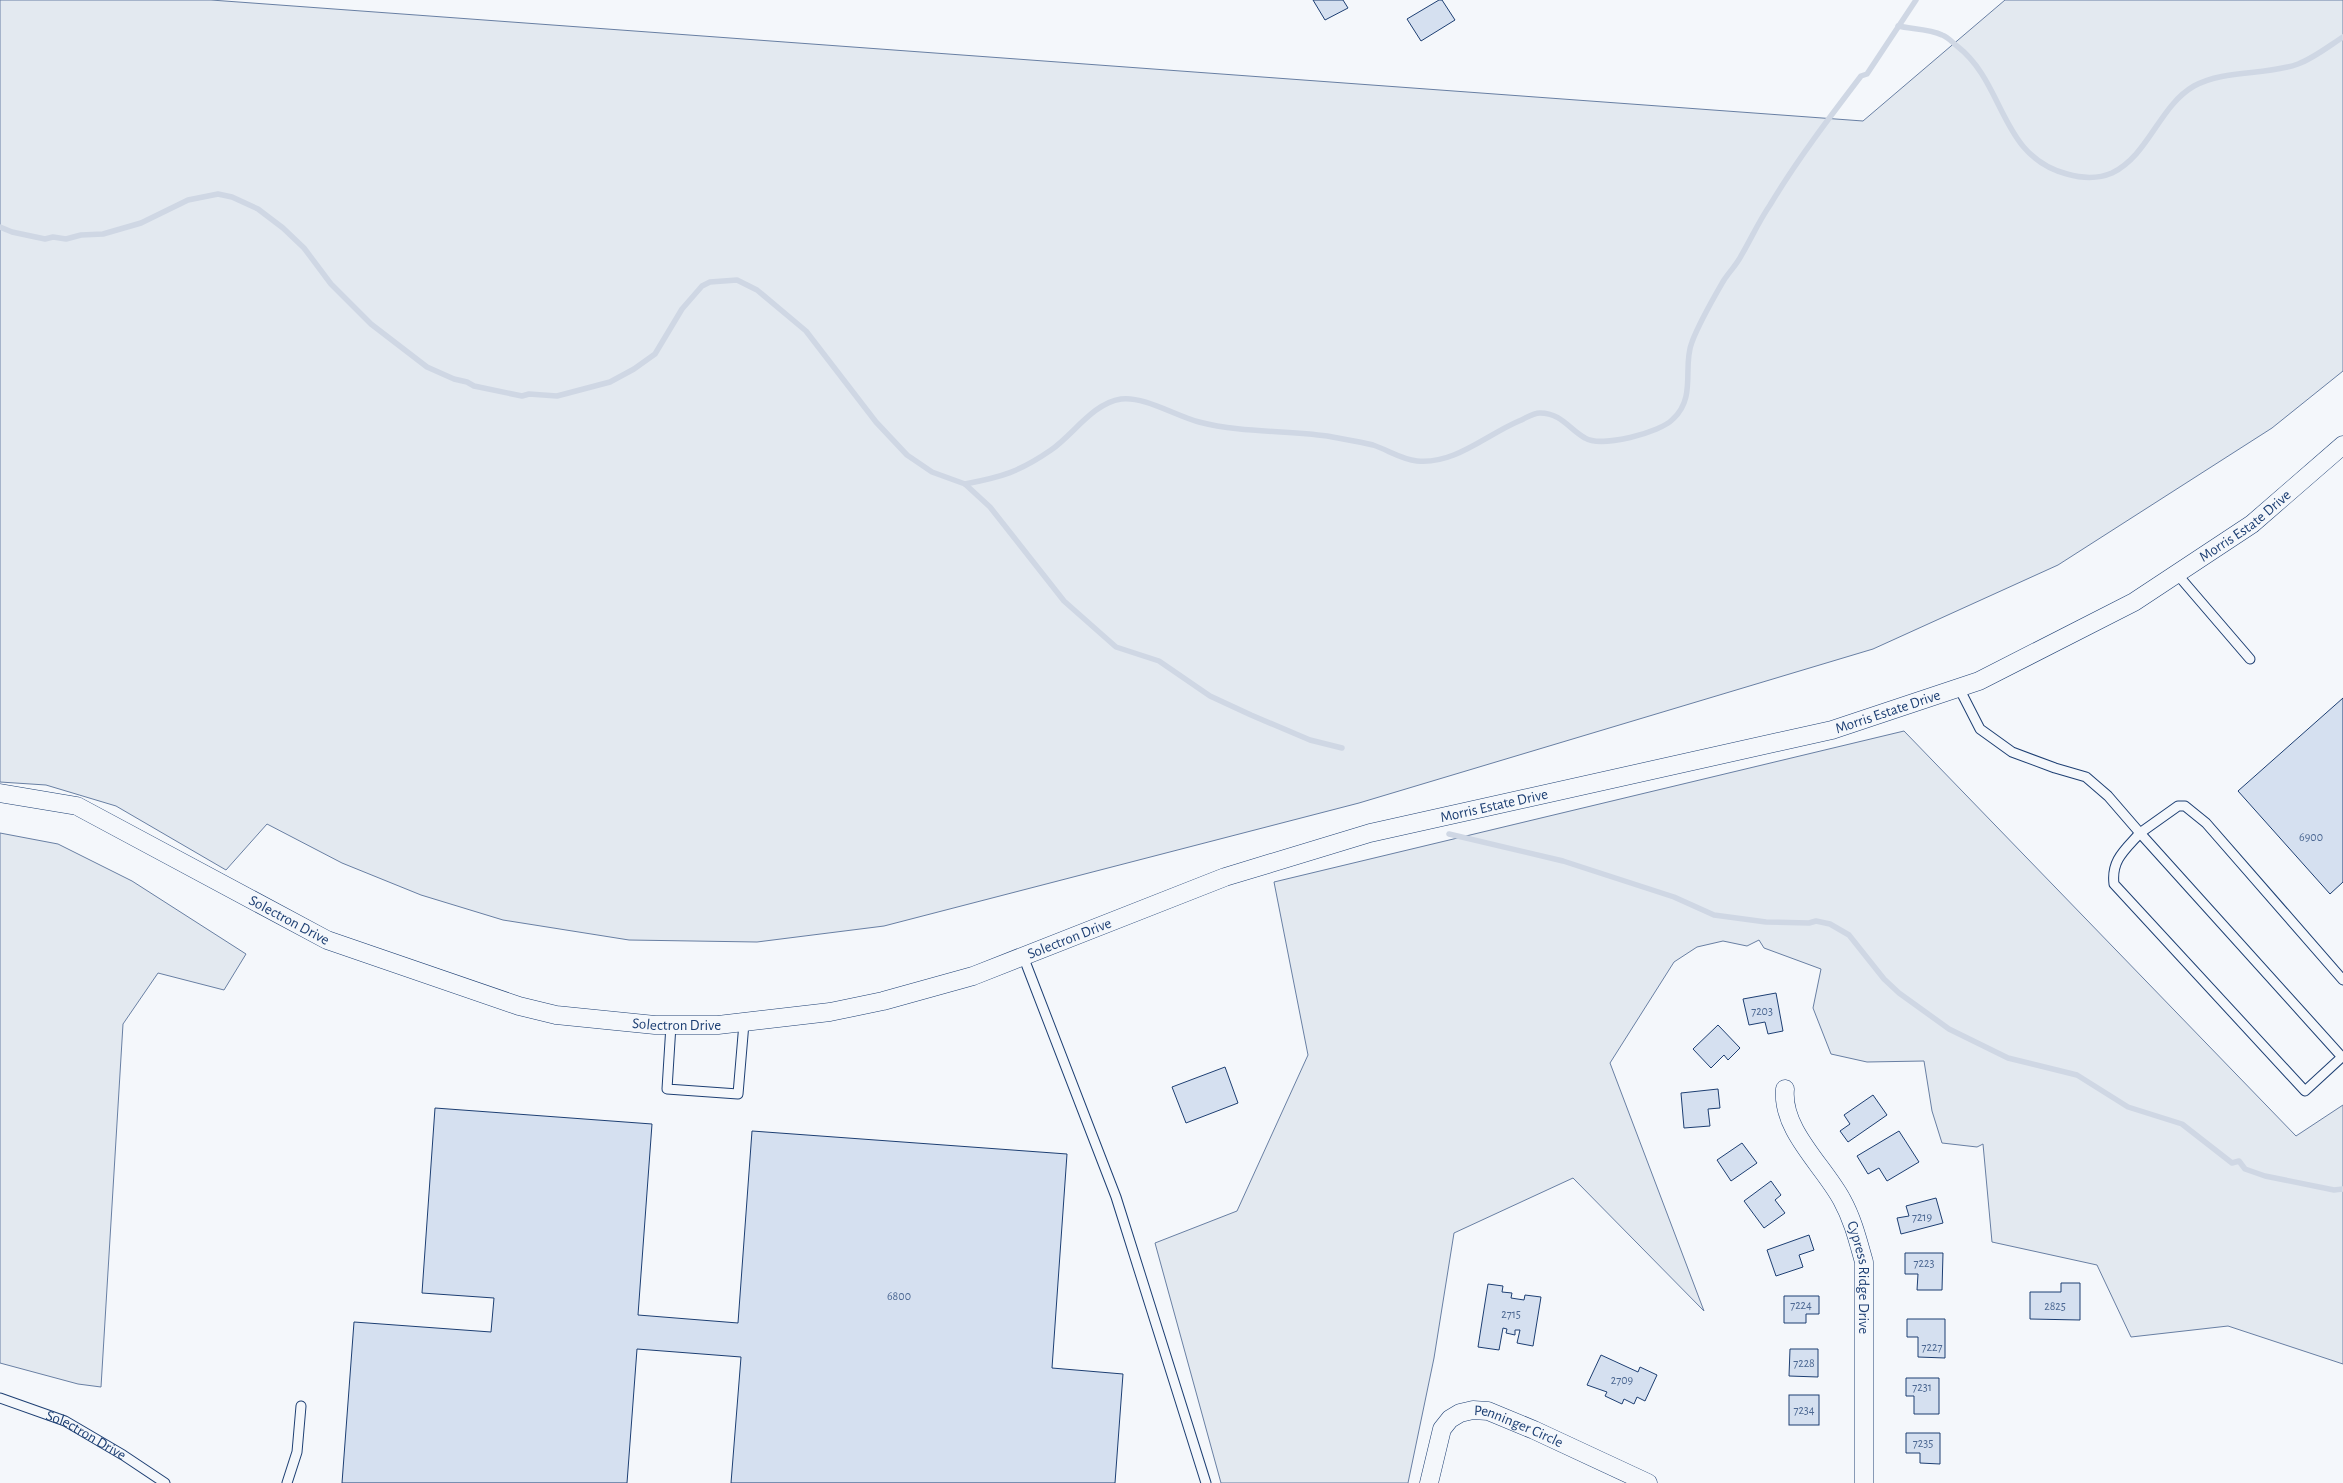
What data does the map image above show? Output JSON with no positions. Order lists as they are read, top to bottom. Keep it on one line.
{"streets":{"street":["Morris Estate Drive","Solectron Drive","Cypress Ridge Drive","Penninger Circle"]},"crossings":[["Morris Estate Drive","Solectron Drive"]],"house_numbers":["6900","7203","7219","7223","6800","7224","2825","2715","7227","7228","2709","7231","7234","7235"]}
